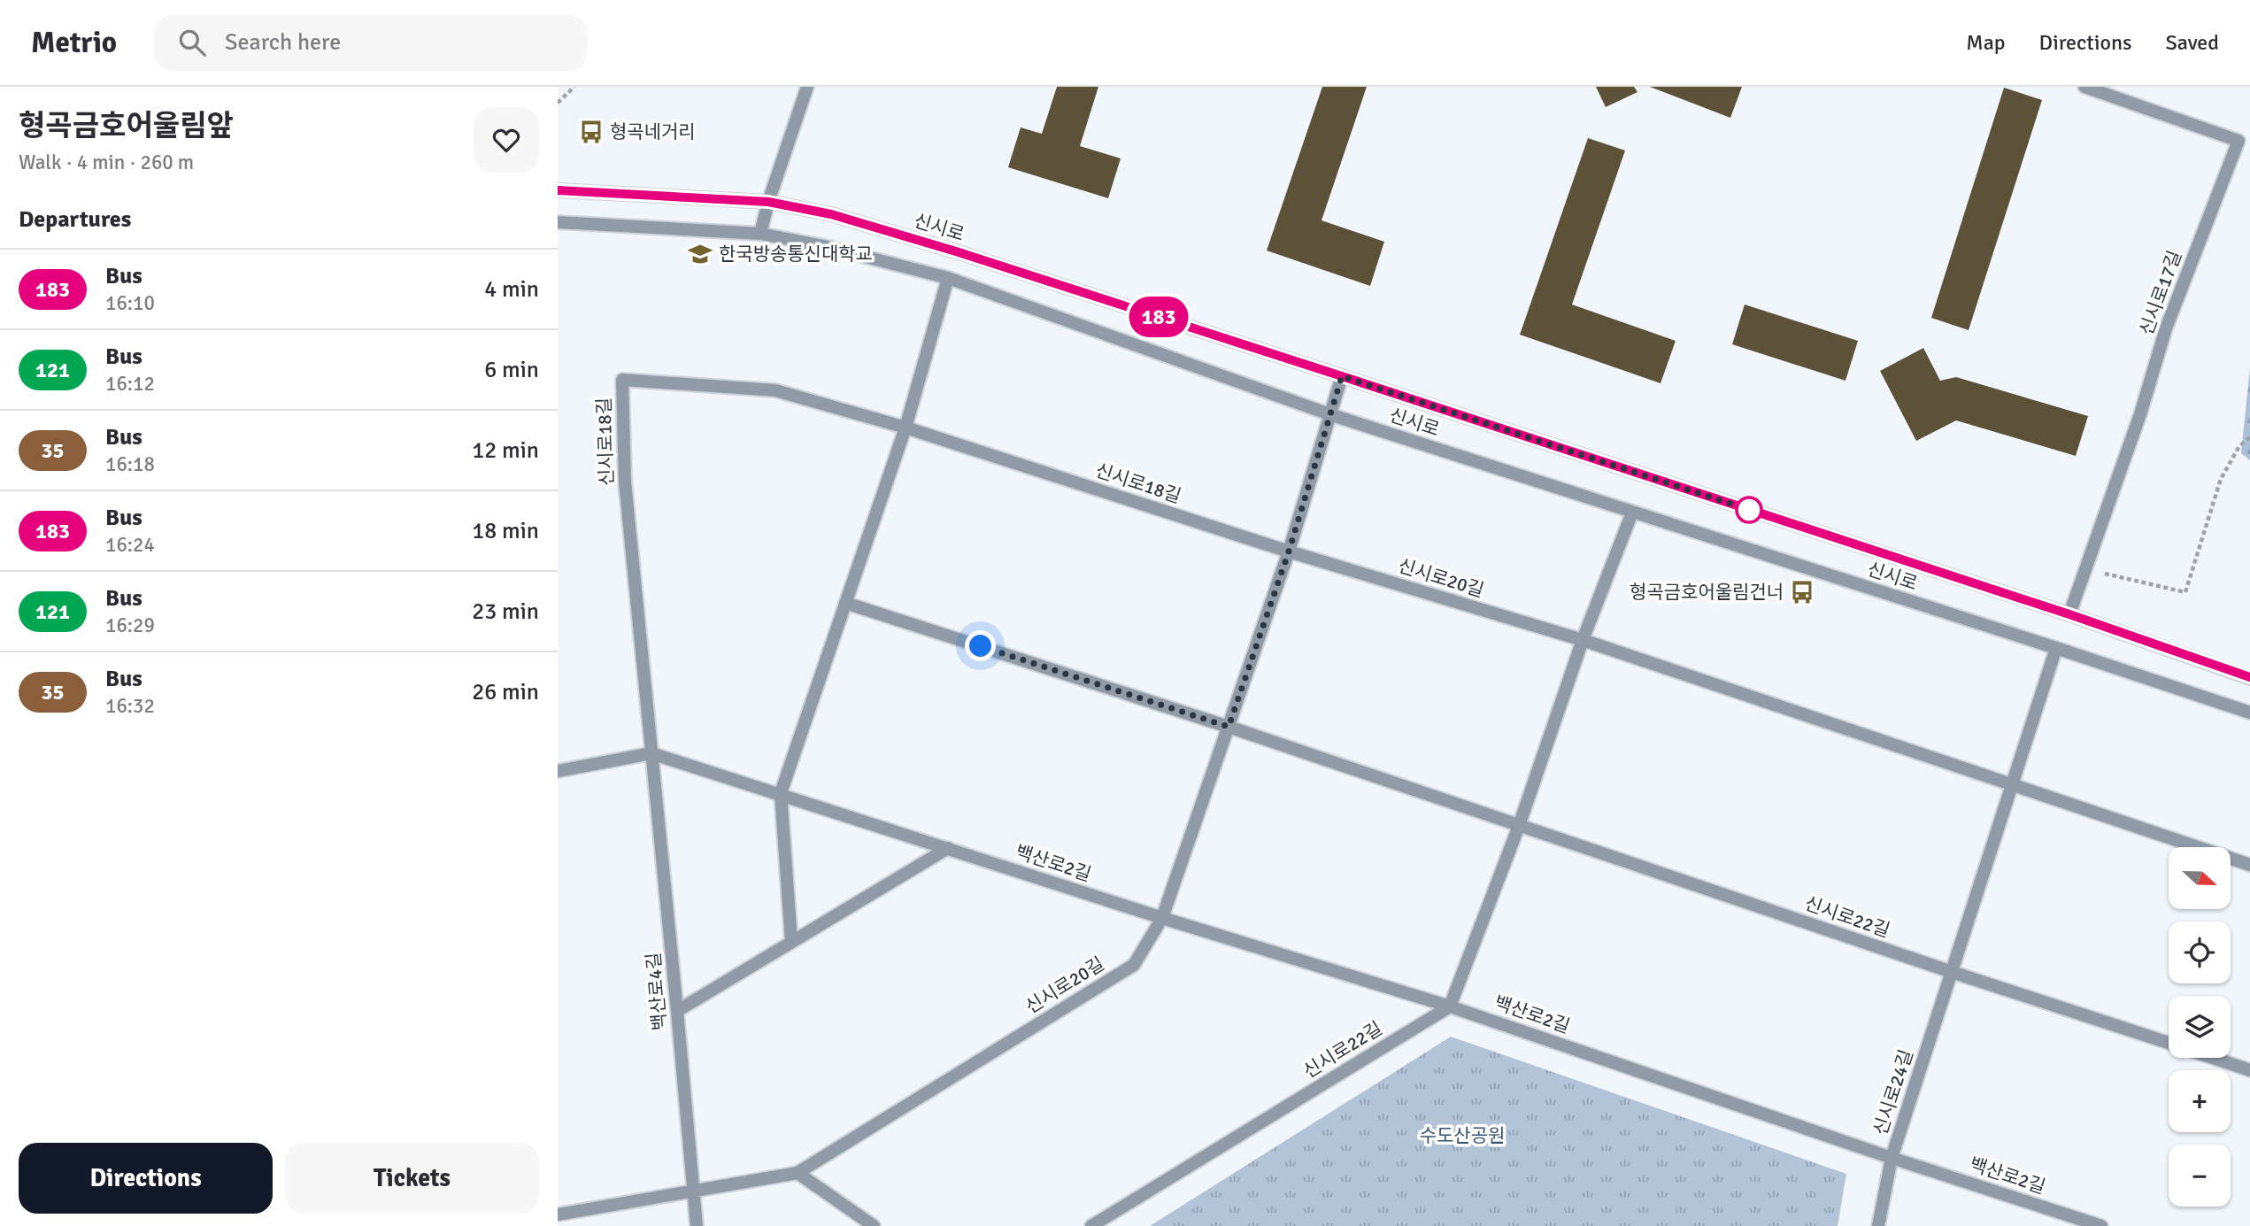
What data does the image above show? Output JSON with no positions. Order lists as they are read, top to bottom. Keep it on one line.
{"streets":{"street":["신시로","신시로17길","신시로18길","신시로20길","백산로2길","신시로22길","백산로4길","신시로24길"]},"crossings":[["신시로","신시로17길"],["신시로","신시로20길"],["신시로","신시로24길"],["신시로18길","신시로20길"],["신시로18길","백산로2길"],["신시로18길","백산로4길"],["신시로20길","백산로2길"],["신시로20길","백산로4길"],["백산로2길","신시로22길"],["백산로2길","백산로4길"],["백산로2길","신시로24길"],["신시로22길","신시로24길"]],"parks":["수도산공원"],"places":{"bus stop":["형곡네거리","형곡금호어울림건너"],"school or university":["한국방송통신대학교"]},"lines":["bus line 183"],"north":"right","page":{"header":"Metrio","search":"Search here","nav":["Map","Directions","Saved"],"heading":[["형곡금호어울림앞","Walk · 4 min · 260 m"],"Departures"],"on_map":"183","list":[{"mark":"183","name":"Bus","note":"16:10","value":"4 min"},{"mark":"121","name":"Bus","note":"16:12","value":"6 min"},{"mark":"35","name":"Bus","note":"16:18","value":"12 min"},{"mark":"183","name":"Bus","note":"16:24","value":"18 min"},{"mark":"121","name":"Bus","note":"16:29","value":"23 min"},{"mark":"35","name":"Bus","note":"16:32","value":"26 min"}],"map_buttons":["+","−"],"buttons":["Directions","Tickets"]}}
